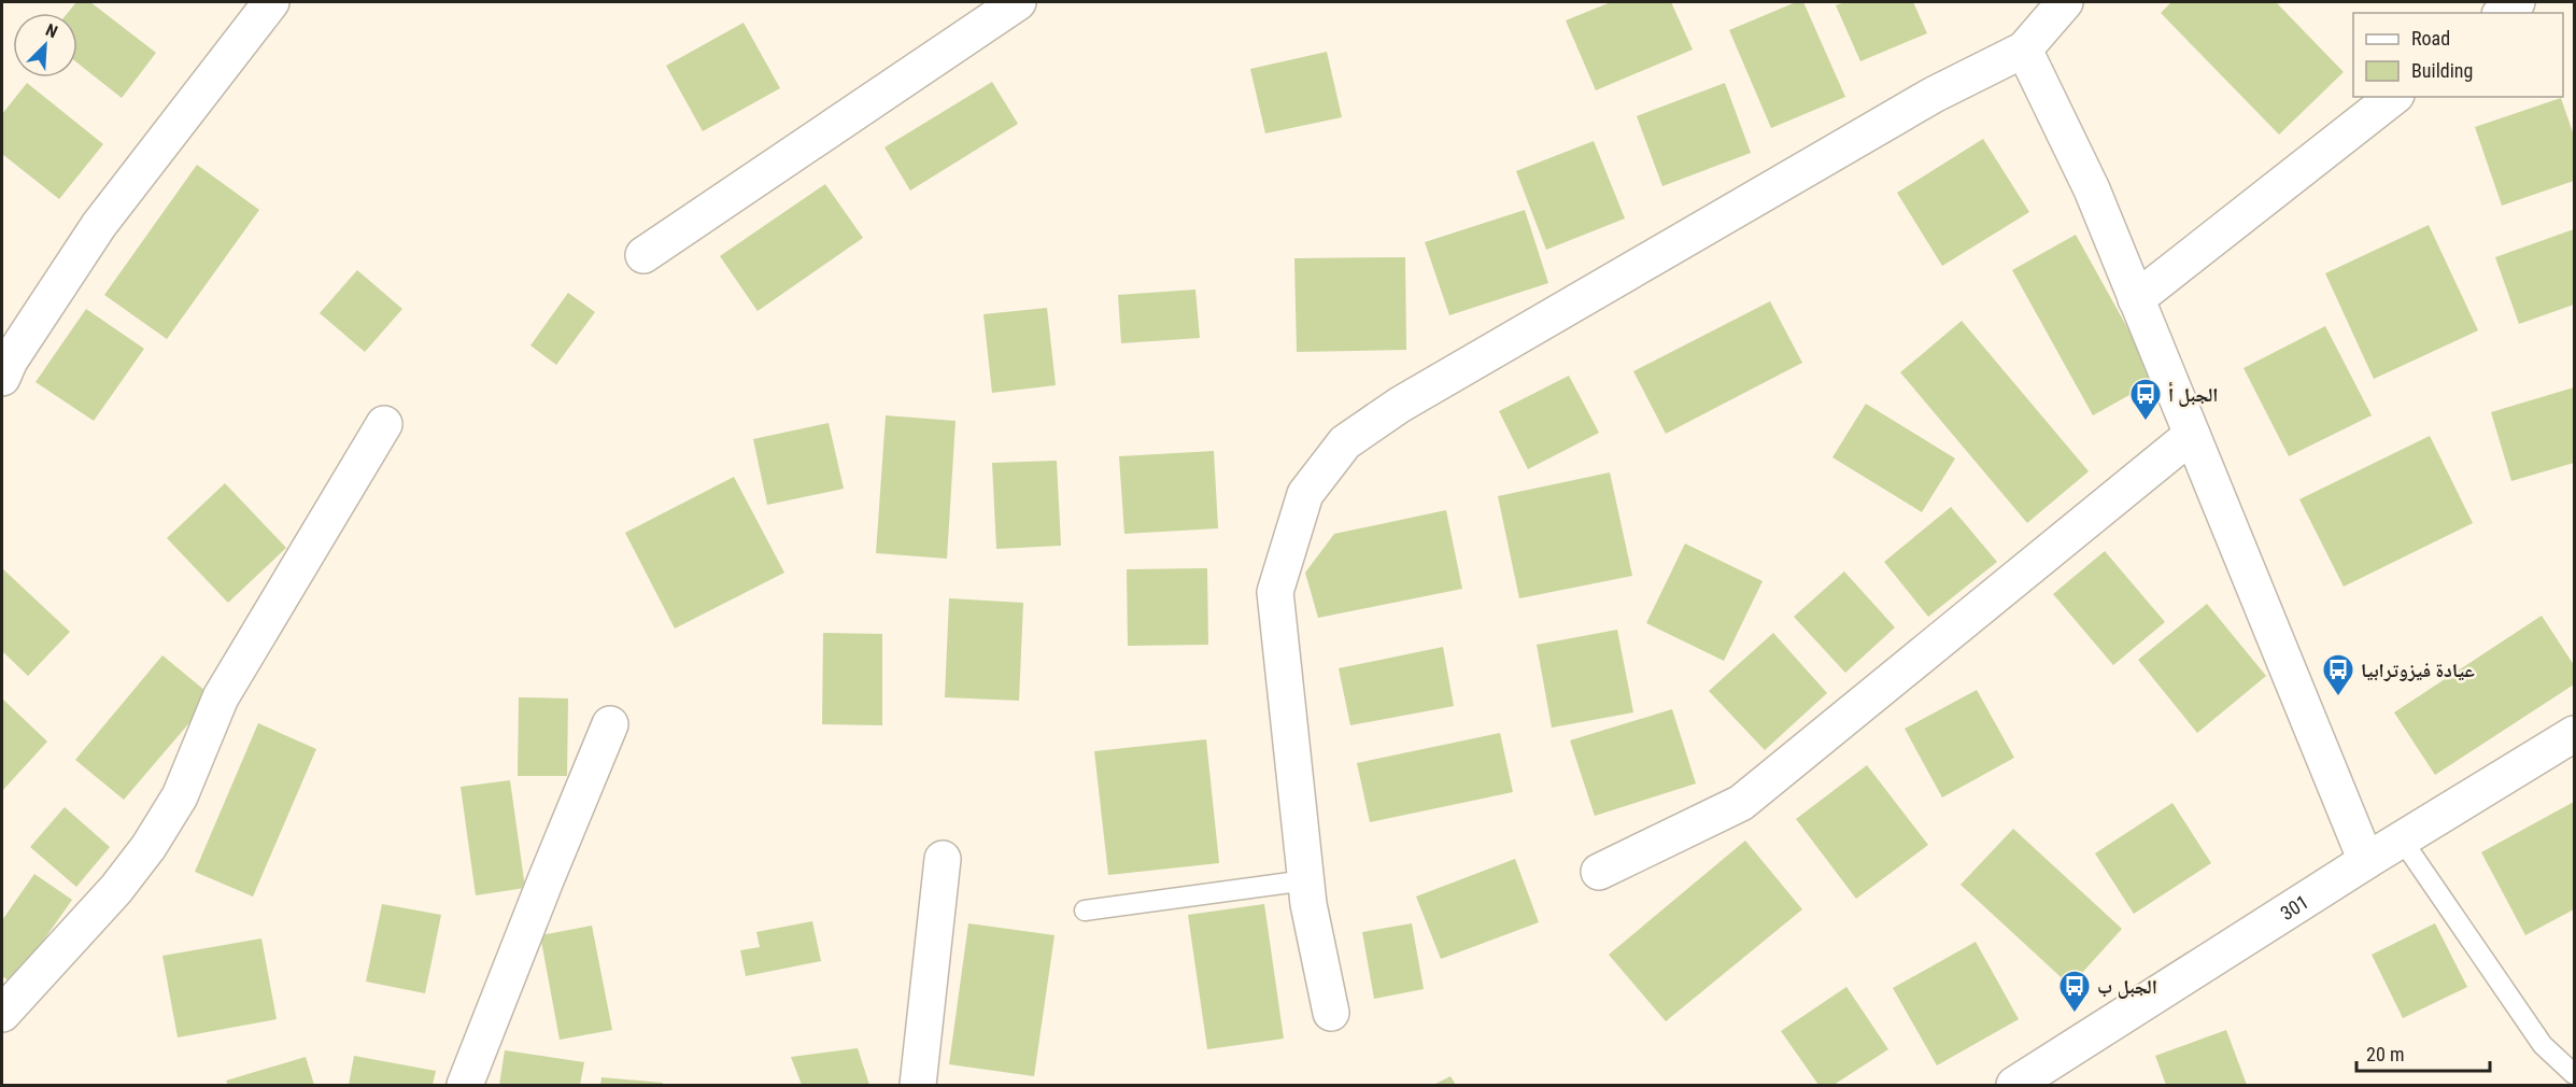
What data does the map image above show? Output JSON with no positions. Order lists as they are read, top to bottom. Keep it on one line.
{"streets":{"street":["301"]},"places":{"bus stop":["الجبل أ","عيادة فيزوترابيا","الجبل ب"]},"legend":["Road","Building"],"scale_bar":"20 m","north":"top right"}
